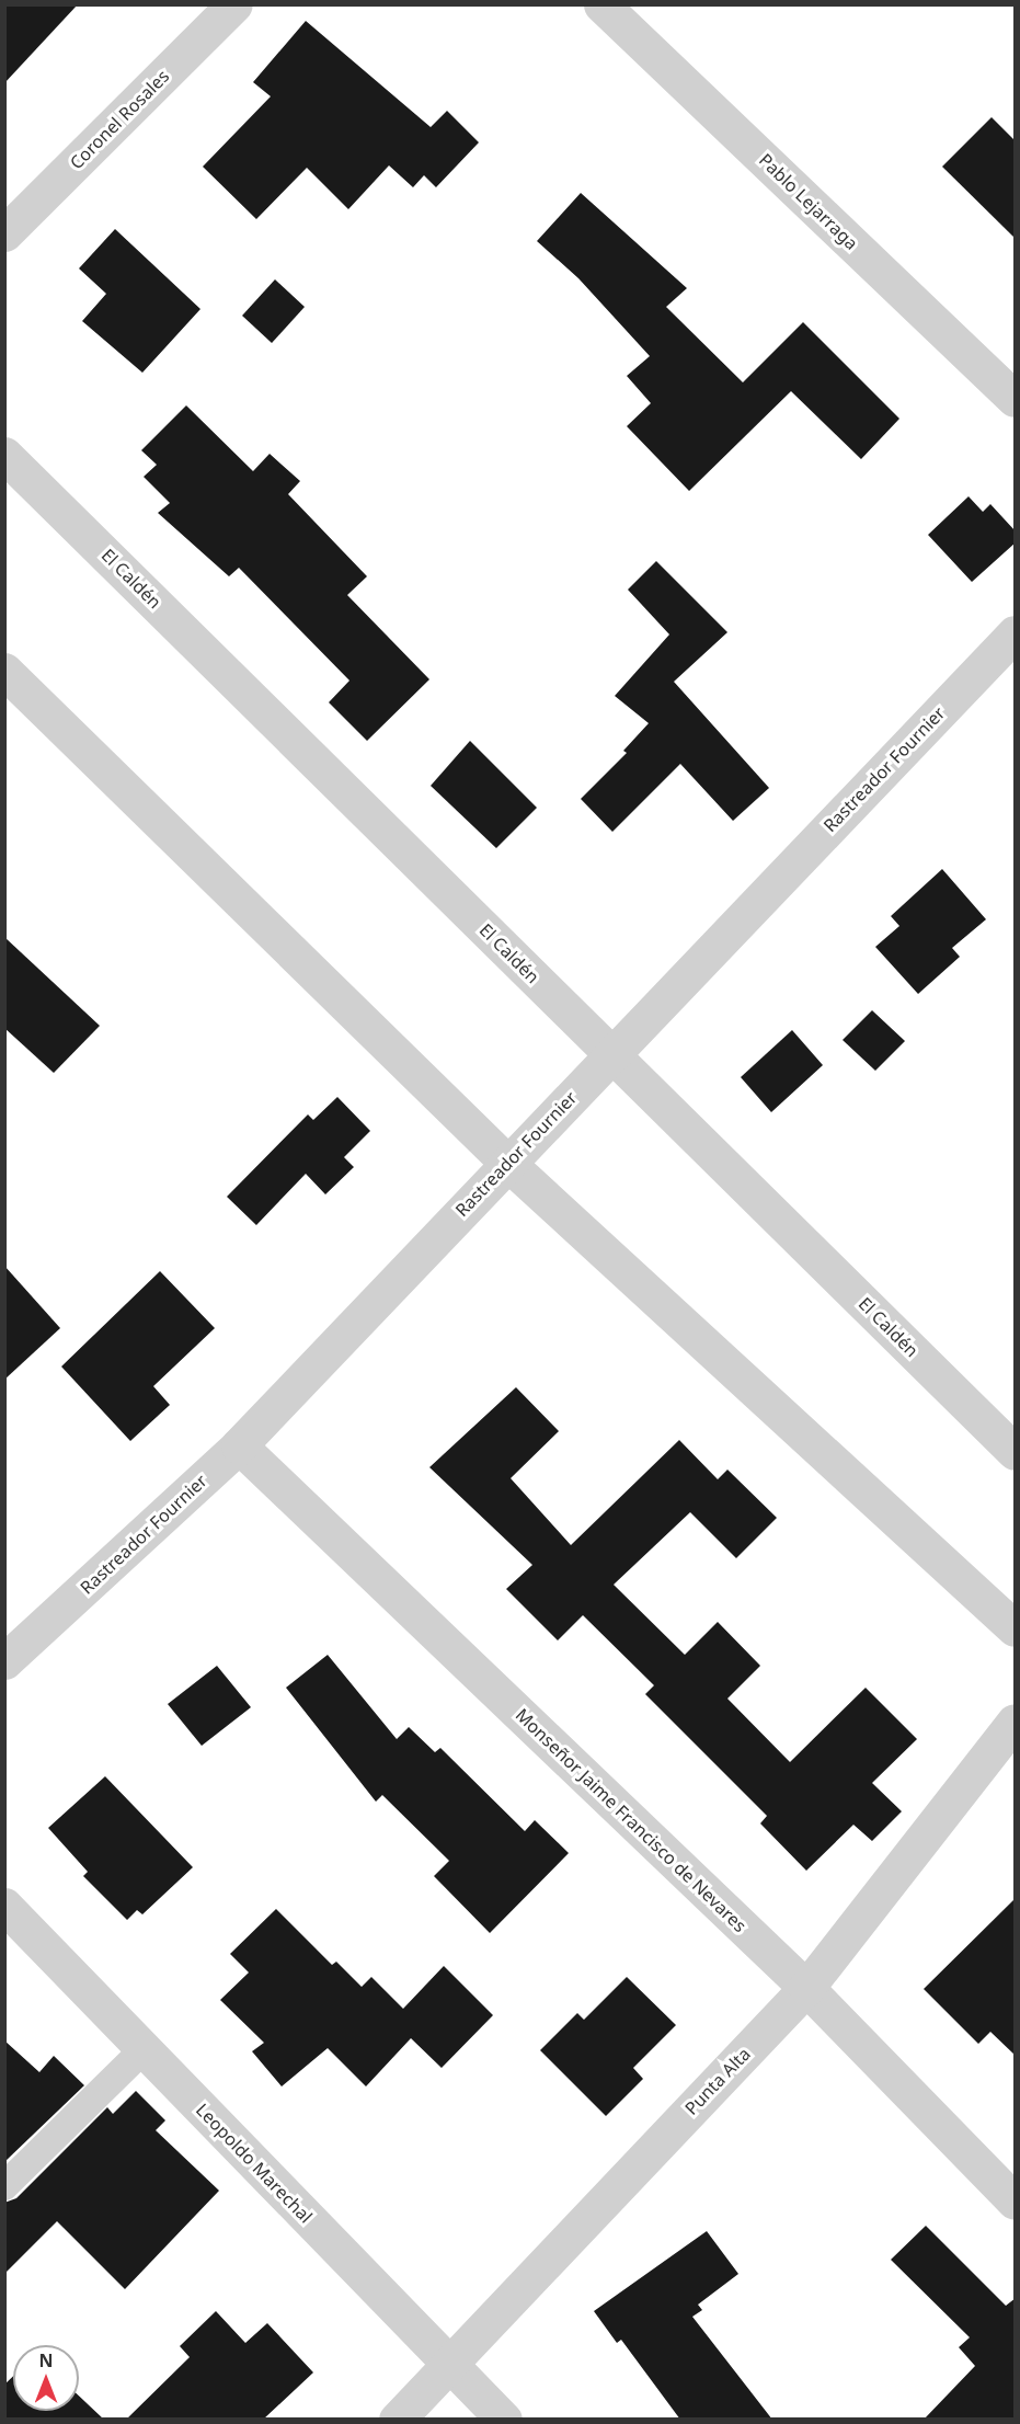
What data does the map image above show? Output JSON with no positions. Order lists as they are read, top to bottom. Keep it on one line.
{"streets":{"street":["Coronel Rosales","Pablo Lejarraga","El Caldén","Rastreador Fournier","Monseñor Jaime Francisco de Nevares","Punta Alta","Leopoldo Marechal"]},"crossings":[["El Caldén","Rastreador Fournier"],["Rastreador Fournier","Monseñor Jaime Francisco de Nevares"],["Monseñor Jaime Francisco de Nevares","Punta Alta"],["Punta Alta","Leopoldo Marechal"]],"north":"top"}
